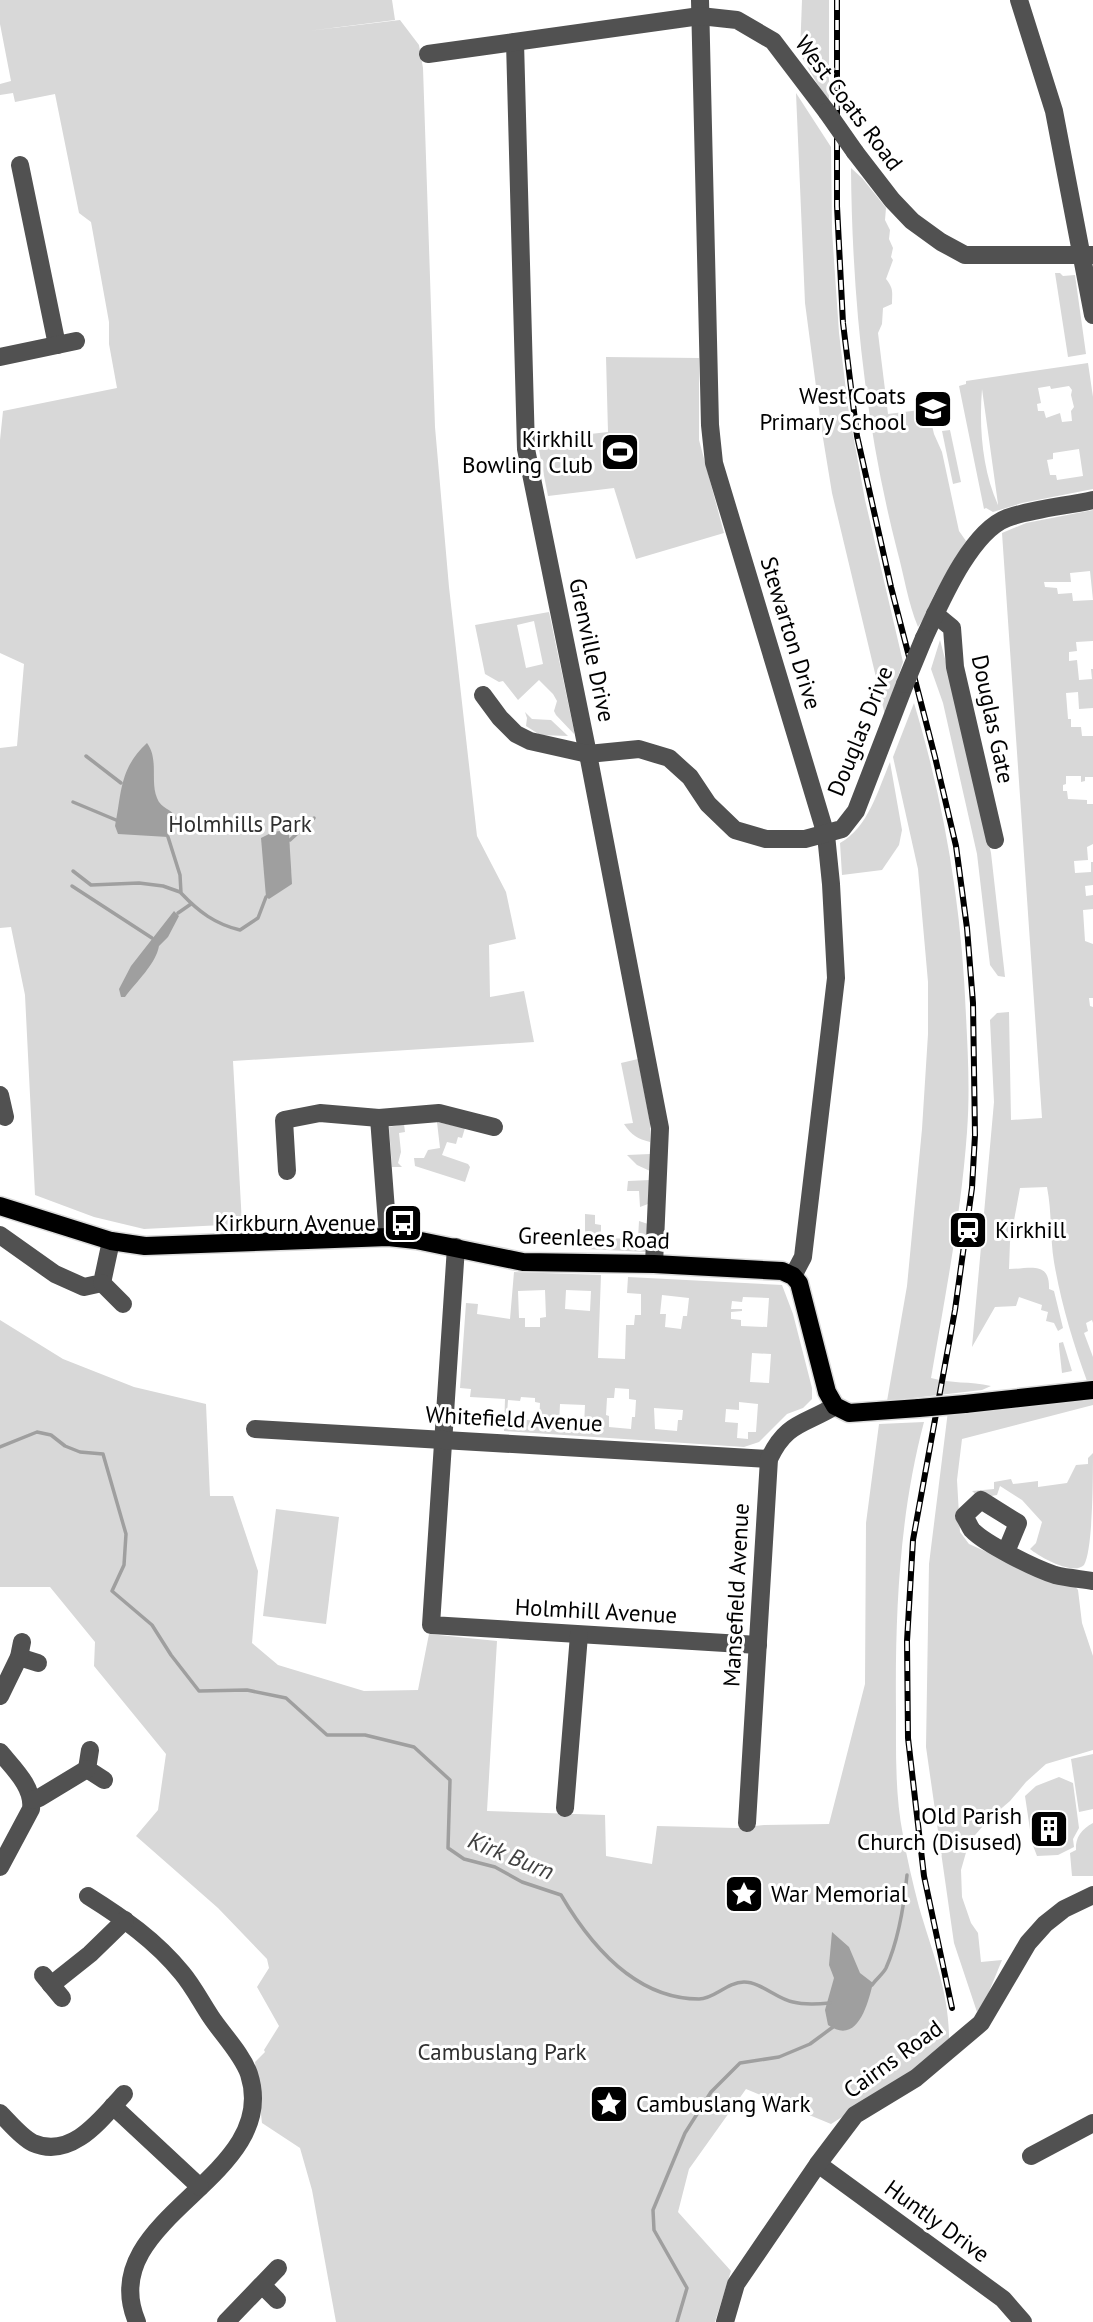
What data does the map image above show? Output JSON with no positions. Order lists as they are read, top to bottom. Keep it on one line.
{"streets":{"main road":["Greenlees Road"],"street":["West Coats Road","Stewarton Drive","Grenville Drive","Douglas Gate","Douglas Drive","Whitefield Avenue","Mansefield Avenue","Holmhill Avenue","Cairns Road","Huntly Drive"]},"crossings":[["West Coats Road","Stewarton Drive"],["West Coats Road","Grenville Drive"],["Stewarton Drive","Douglas Drive"],["Stewarton Drive","Greenlees Road"],["Grenville Drive","Greenlees Road"],["Douglas Gate","Douglas Drive"],["Whitefield Avenue","Mansefield Avenue"],["Whitefield Avenue","Holmhill Avenue"],["Mansefield Avenue","Holmhill Avenue"],["Cairns Road","Huntly Drive"]],"water":["Kirk Burn"],"parks":["Holmhills Park","Cambuslang Park"],"places":{"school or university":["West Coats Primary School"],"sports":["Kirkhill Bowling Club"],"bus stop":["Kirkburn Avenue"],"station":["Kirkhill"],"building":["Old Parish Church (Disused)"],"place":["War Memorial","Cambuslang Wark"]}}
